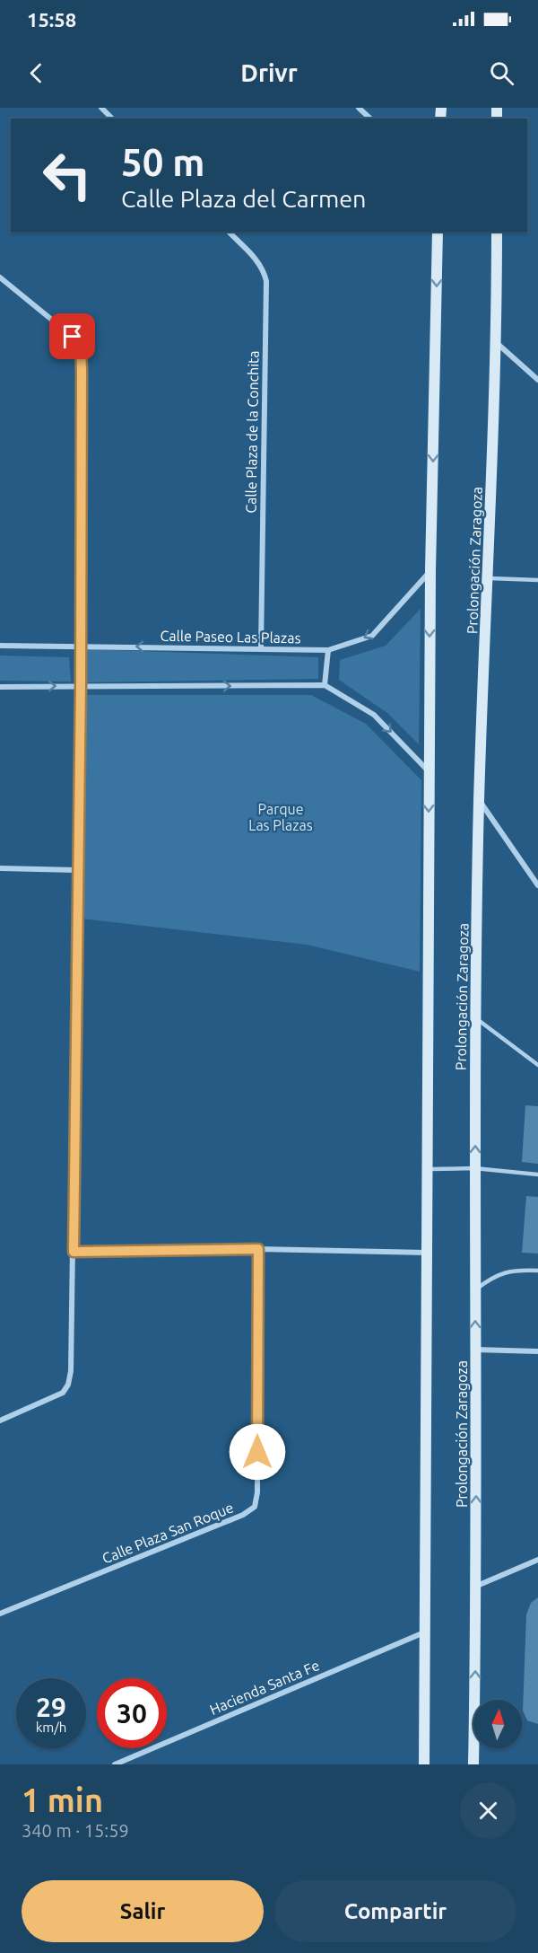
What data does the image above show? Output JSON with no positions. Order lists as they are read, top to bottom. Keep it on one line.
{"streets":{"main road":["Prolongación Zaragoza"],"street":["Calle Plaza de la Conchita","Calle Paseo Las Plazas","Calle Plaza San Roque","Hacienda Santa Fe"]},"crossings":[["Calle Plaza de la Conchita","Calle Paseo Las Plazas"]],"parks":["Parque Las Plazas"],"north":"top","page":{"status":"15:58","header":"Drivr","turn":["50 m","Calle Plaza del Carmen"],"speed":"29 km/h","limit":"30","heading":["1 min","340 m · 15:59"],"buttons":["Salir","Compartir"]}}
